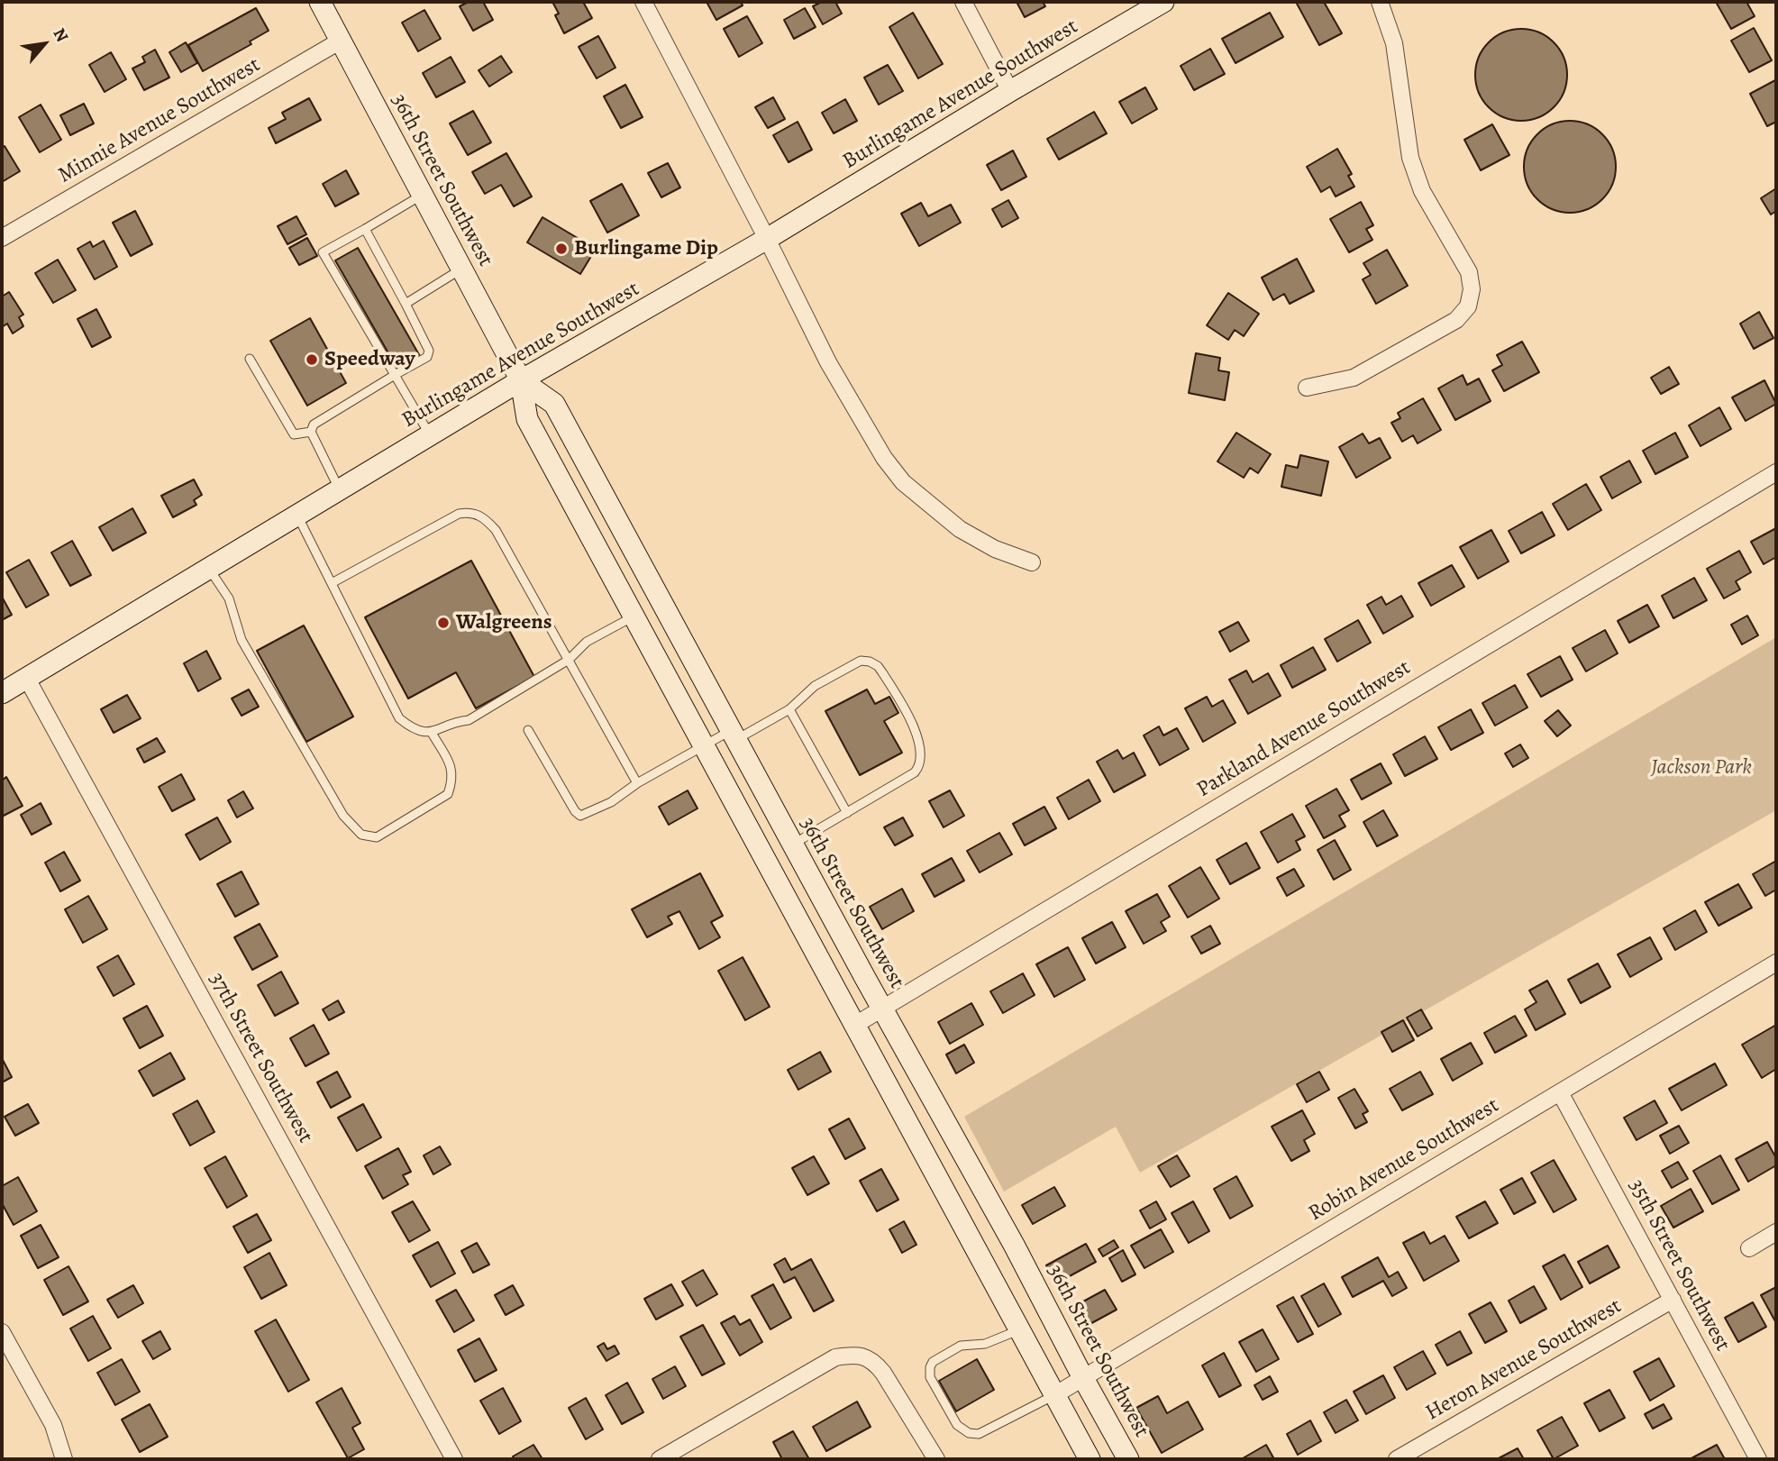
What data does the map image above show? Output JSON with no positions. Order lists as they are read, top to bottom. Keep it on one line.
{"streets":{"street":["Burlingame Avenue Southwest","Minnie Avenue Southwest","36th Street Southwest","Parkland Avenue Southwest","37th Street Southwest","Robin Avenue Southwest","35th Street Southwest","Heron Avenue Southwest"]},"crossings":[["Burlingame Avenue Southwest","36th Street Southwest"],["Burlingame Avenue Southwest","37th Street Southwest"],["Minnie Avenue Southwest","36th Street Southwest"],["36th Street Southwest","Parkland Avenue Southwest"],["36th Street Southwest","Robin Avenue Southwest"],["Robin Avenue Southwest","35th Street Southwest"],["35th Street Southwest","Heron Avenue Southwest"]],"parks":["Jackson Park"],"places":["Burlingame Dip","Speedway","Walgreens"],"north":"top right"}
